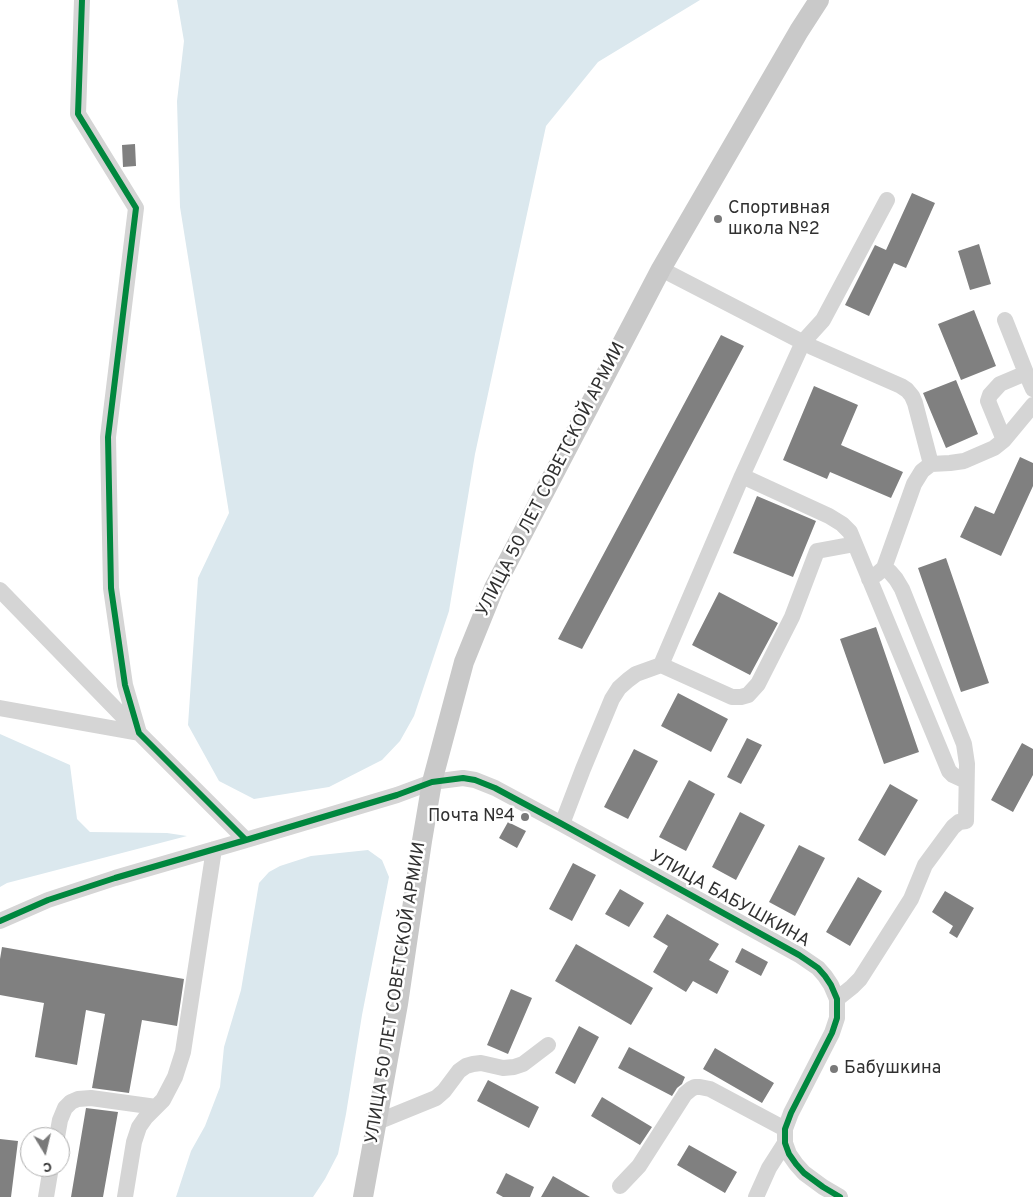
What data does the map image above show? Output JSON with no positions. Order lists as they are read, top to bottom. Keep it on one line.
{"streets":{"main road":["УЛИЦА 50 ЛЕТ СОВЕТСКОЙ АРМИИ"],"street":["УЛИЦА БАБУШКИНА"]},"crossings":[["УЛИЦА 50 ЛЕТ СОВЕТСКОЙ АРМИИ","УЛИЦА БАБУШКИНА"]],"places":["Спортивная школа №2","Почта №4","Бабушкина"],"north":"bottom"}
